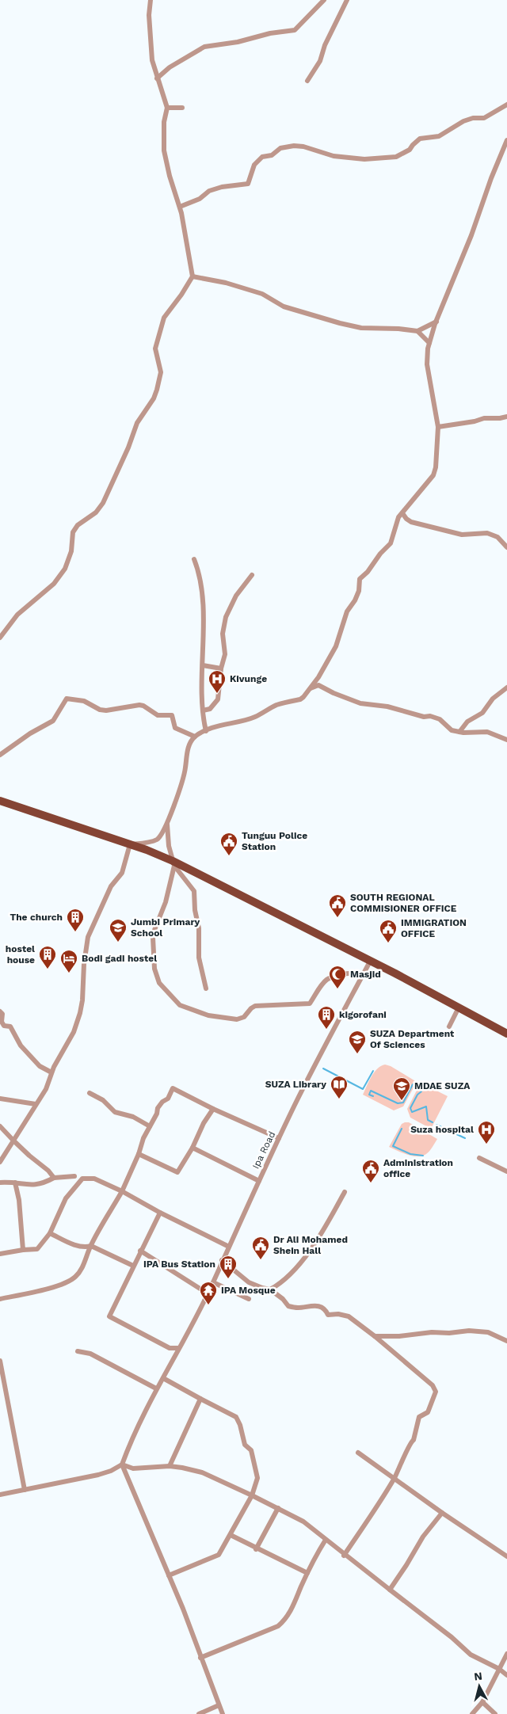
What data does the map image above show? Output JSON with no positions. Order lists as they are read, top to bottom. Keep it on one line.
{"streets":{"street":["Ipa Road"]},"places":{"hospital":["Kivunge","Suza hospital"],"public building":["Tunguu Police Station","SOUTH REGIONAL COMMISIONER OFFICE","IMMIGRATION OFFICE","Administration office","Dr Ali Mohamed Shein Hall"],"building":["The church","hostel house","kigorofani","IPA Bus Station"],"school or university":["Jumbi Primary School","SUZA Department Of Sciences","MDAE SUZA"],"hotel":["Bodi gadi hostel"],"mosque":["Masjid"],"library":["SUZA Library"],"temple":["IPA Mosque"]},"north":"top"}
